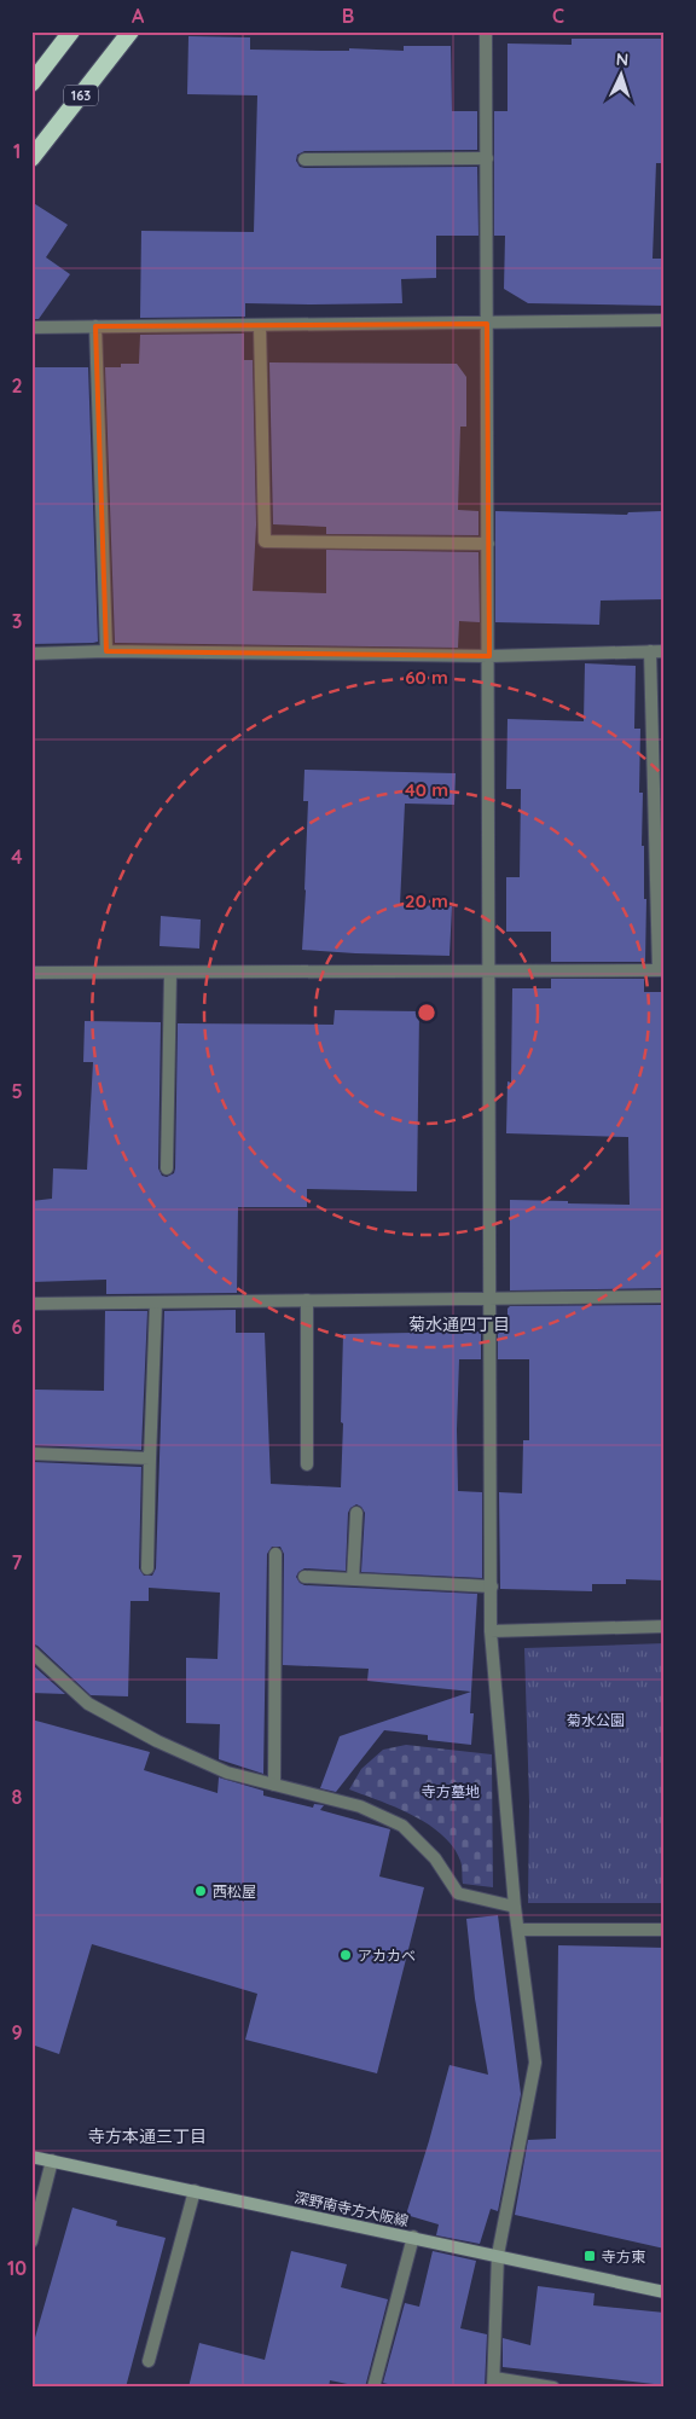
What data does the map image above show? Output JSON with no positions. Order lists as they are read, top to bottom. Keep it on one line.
{"streets":{"highway":["163"],"main road":["深野南寺方大阪線"]},"districts":["菊水通四丁目","寺方本通三丁目"],"parks":["菊水公園","寺方墓地"],"places":{"other":["西松屋","アカカベ"],"transit":["寺方東"]},"north":"top","grid":{"columns":["A","B","C"],"rows":["1","2","3","4","5","6","7","8","9","10"]},"rings":["60 m","40 m","20 m"]}
